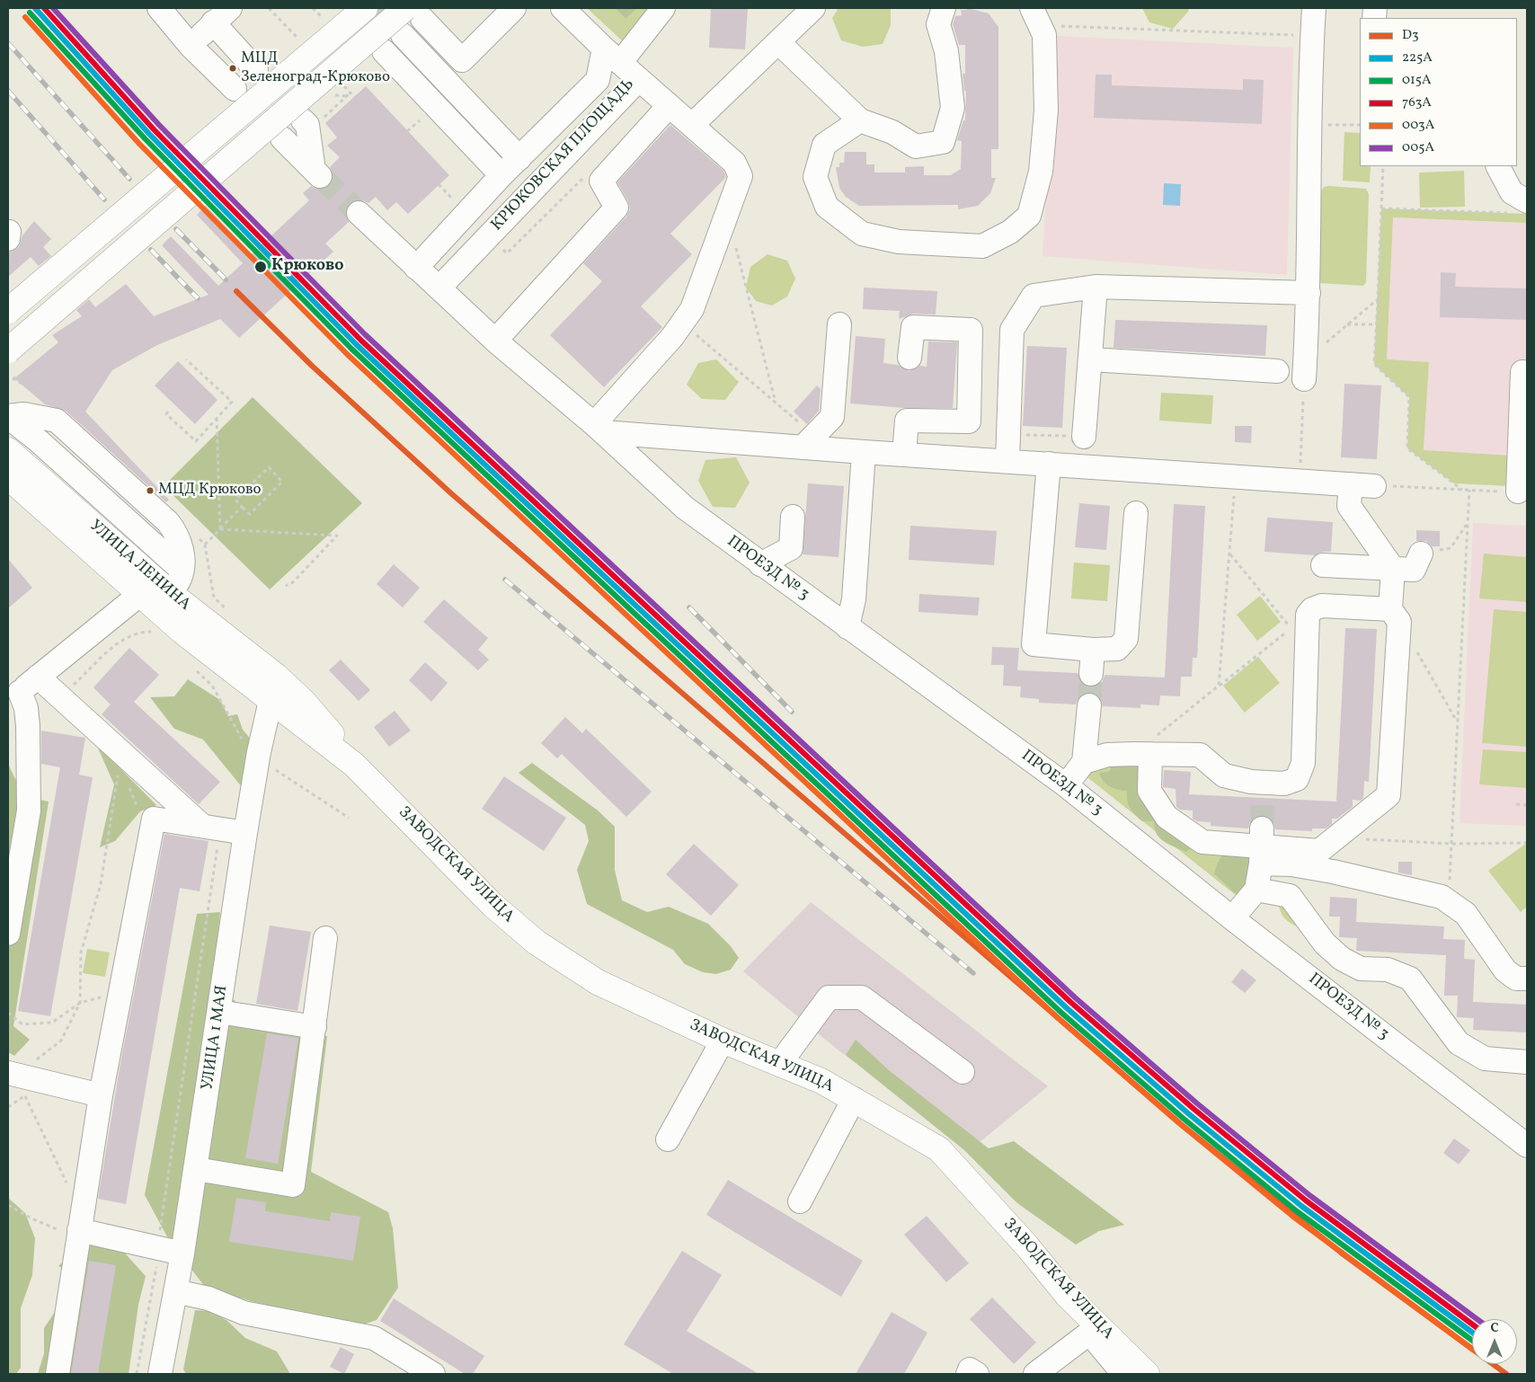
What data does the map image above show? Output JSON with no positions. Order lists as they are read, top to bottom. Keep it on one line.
{"streets":{"main road":["УЛИЦА ЛЕНИНА","ЗАВОДСКАЯ УЛИЦА"],"street":["КРЮКОВСКАЯ ПЛОЩАДЬ","ПРОЕЗД № 3","УЛИЦА 1 МАЯ"]},"crossings":[["КРЮКОВСКАЯ ПЛОЩАДЬ","ПРОЕЗД № 3"],["УЛИЦА ЛЕНИНА","ЗАВОДСКАЯ УЛИЦА"],["УЛИЦА ЛЕНИНА","УЛИЦА 1 МАЯ"],["ЗАВОДСКАЯ УЛИЦА","УЛИЦА 1 МАЯ"]],"places":["МЦД Зеленоград-Крюково","Крюково","МЦД Крюково"],"lines":["transit line 225А","transit line 763А","transit line 005А","transit line 015А","transit line 003А","transit line D3"],"legend":["D3","225А","015А","763А","003А","005А"],"north":"top"}
